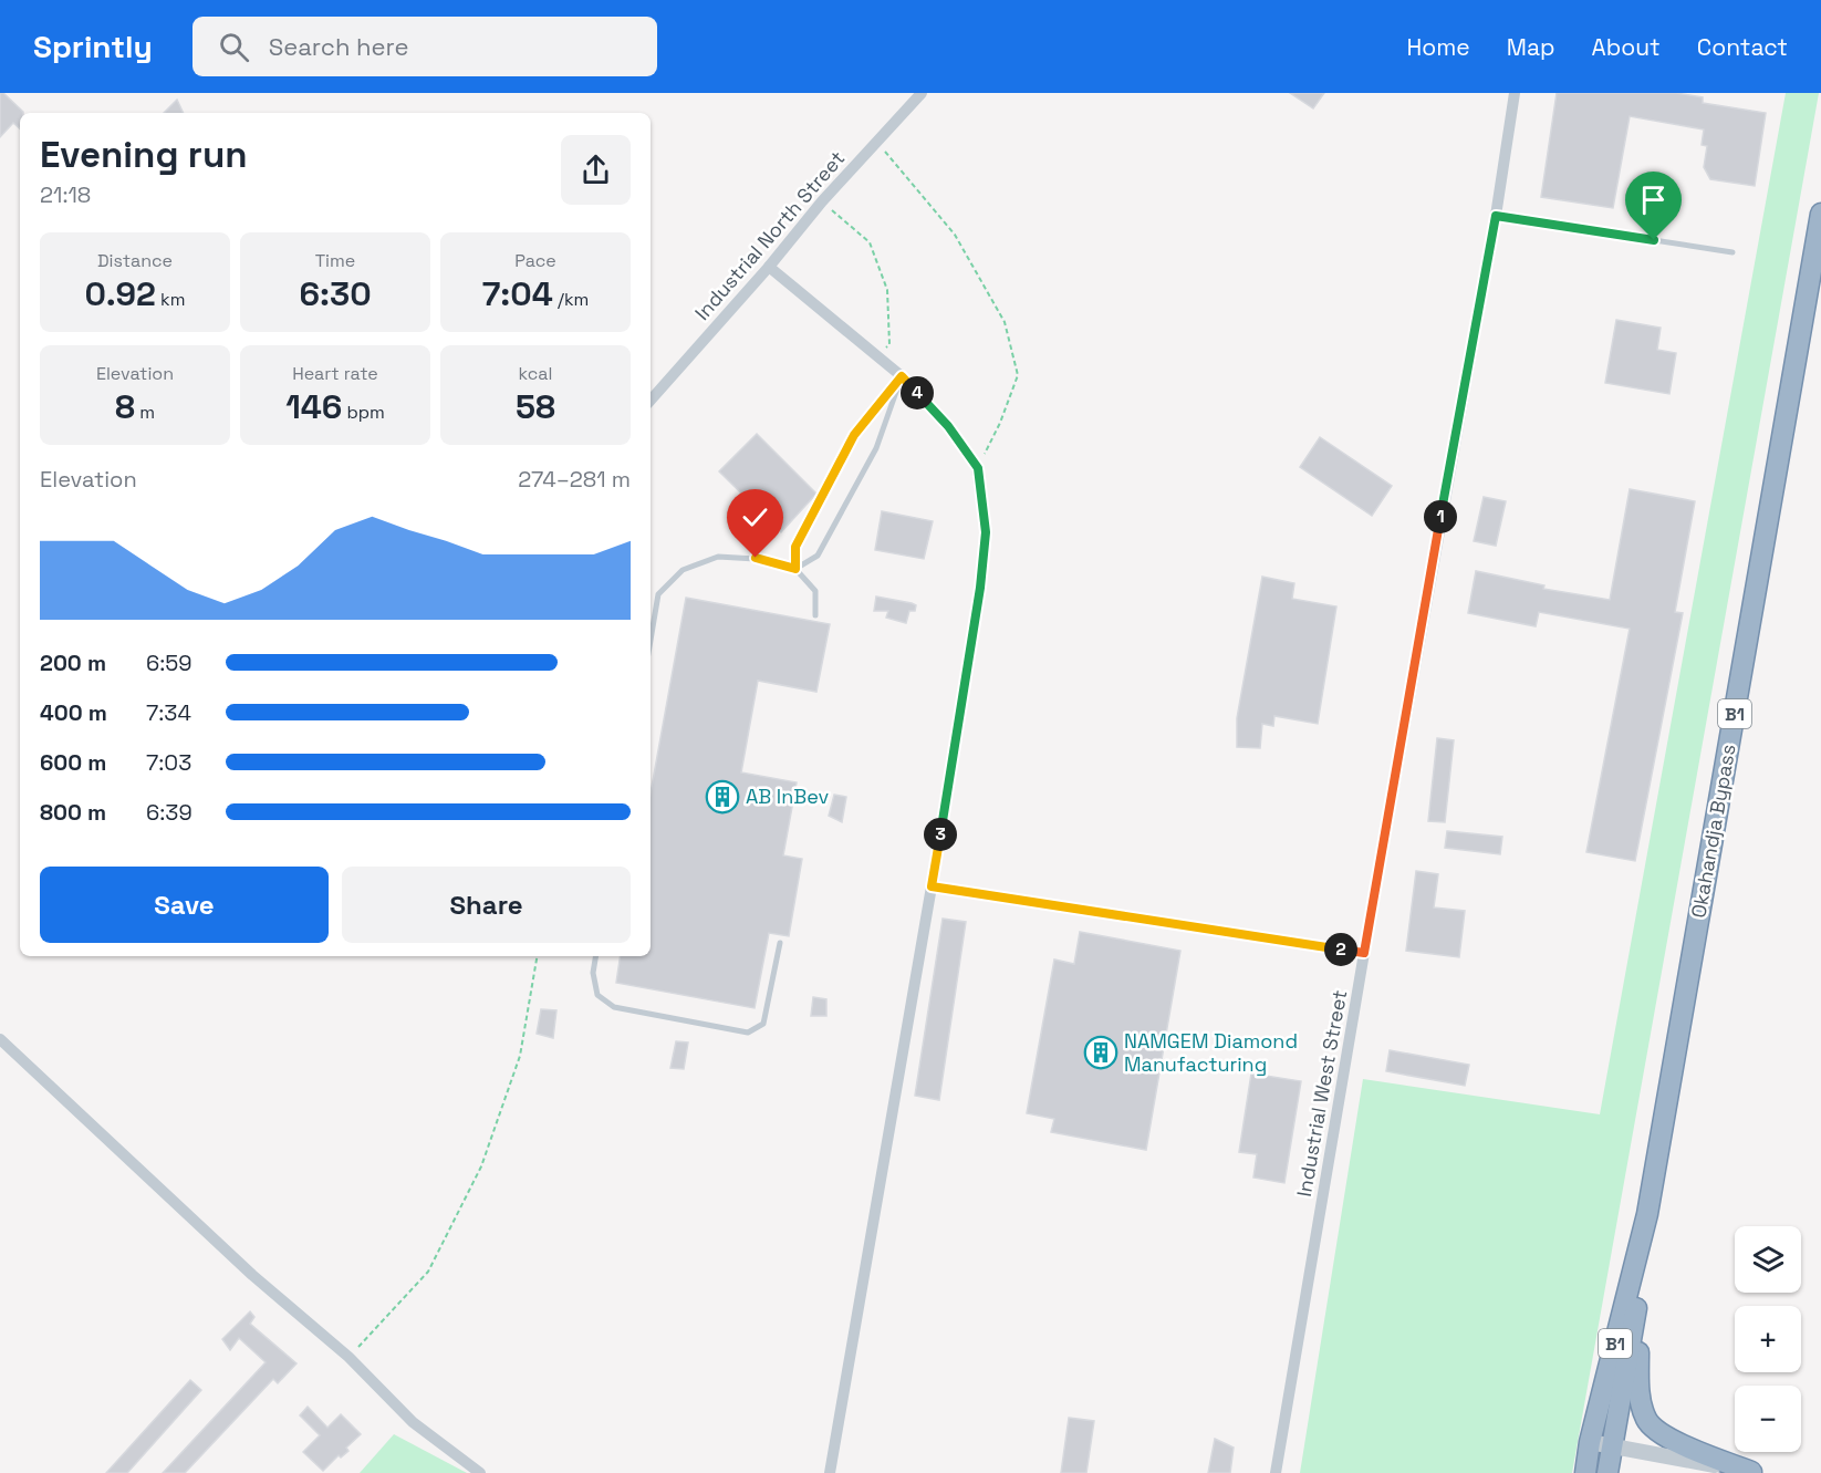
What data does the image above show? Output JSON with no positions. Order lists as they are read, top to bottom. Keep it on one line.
{"streets":{"highway":["B1","Okahandja Bypass"],"street":["Industrial North Street","Industrial West Street"]},"places":{"building":["AB InBev","NAMGEM Diamond Manufacturing"]},"page":{"header":"Sprintly","search":"Search here","nav":["Home","Map","About","Contact"],"heading":["Evening run","21:18"],"stats":[["Distance","0.92 km"],["Time","6:30"],["Pace","7:04 /km"],["Elevation","8 m"],["Heart rate","146 bpm"],["kcal","58"]],"pins":["4","1","3","2"],"chart":["Elevation","274–281 m"],"list":[{"name":"200 m","note":"6:59"},{"name":"400 m","note":"7:34"},{"name":"600 m","note":"7:03"},{"name":"800 m","note":"6:39"}],"buttons":["Save","Share"],"map_buttons":["+","−"]}}
